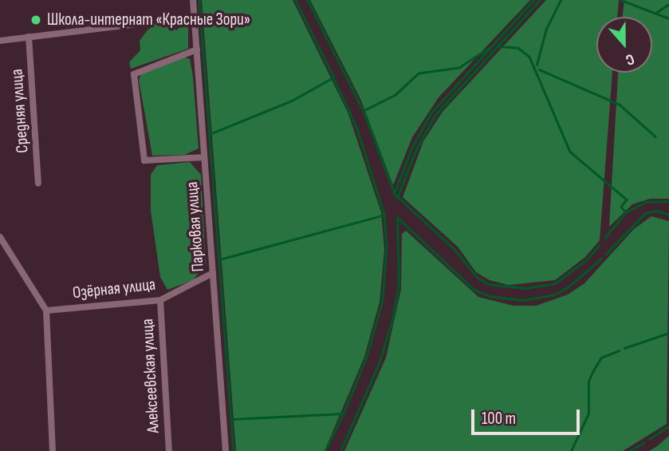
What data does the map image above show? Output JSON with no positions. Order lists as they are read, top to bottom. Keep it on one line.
{"streets":{"street":["Средняя улица","Парковая улица","Озёрная улица","Алексеевская улица"]},"crossings":[["Парковая улица","Озёрная улица"],["Озёрная улица","Алексеевская улица"]],"places":["Школа-интернат «Красные Зори»"],"scale_bar":"100 m","north":"bottom"}
